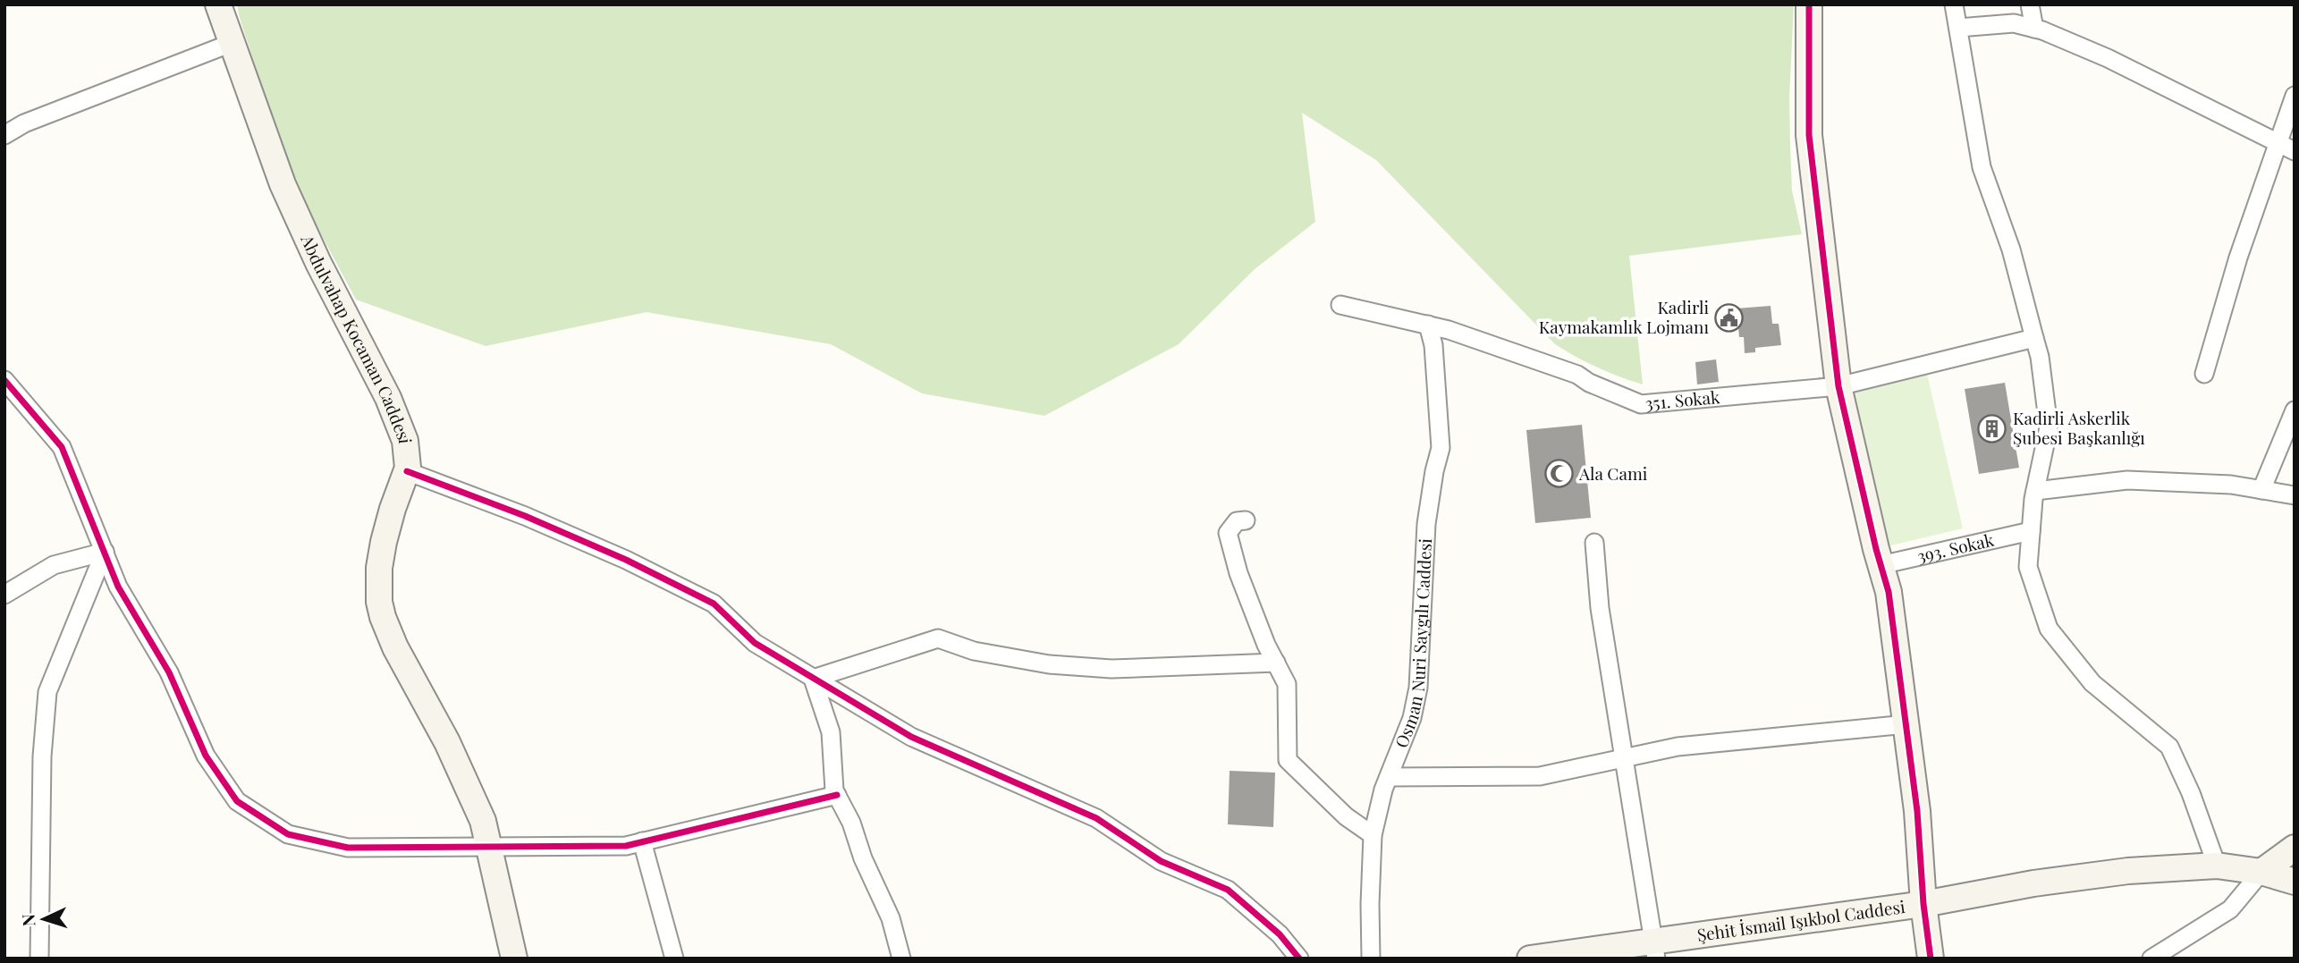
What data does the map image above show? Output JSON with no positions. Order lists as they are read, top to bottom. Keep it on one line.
{"streets":{"street":["Abdulvahap Kocaman Caddesi","351. Sokak","393. Sokak","Osman Nuri Saygılı Caddesi","Şehit İsmail Işıkbol Caddesi"]},"crossings":[["351. Sokak","Osman Nuri Saygılı Caddesi"]],"places":{"public building":["Kadirli Kaymakamlık Lojmanı"],"building":["Kadirli Askerlik Şubesi Başkanlığı"],"mosque":["Ala Cami"]},"north":"left"}
